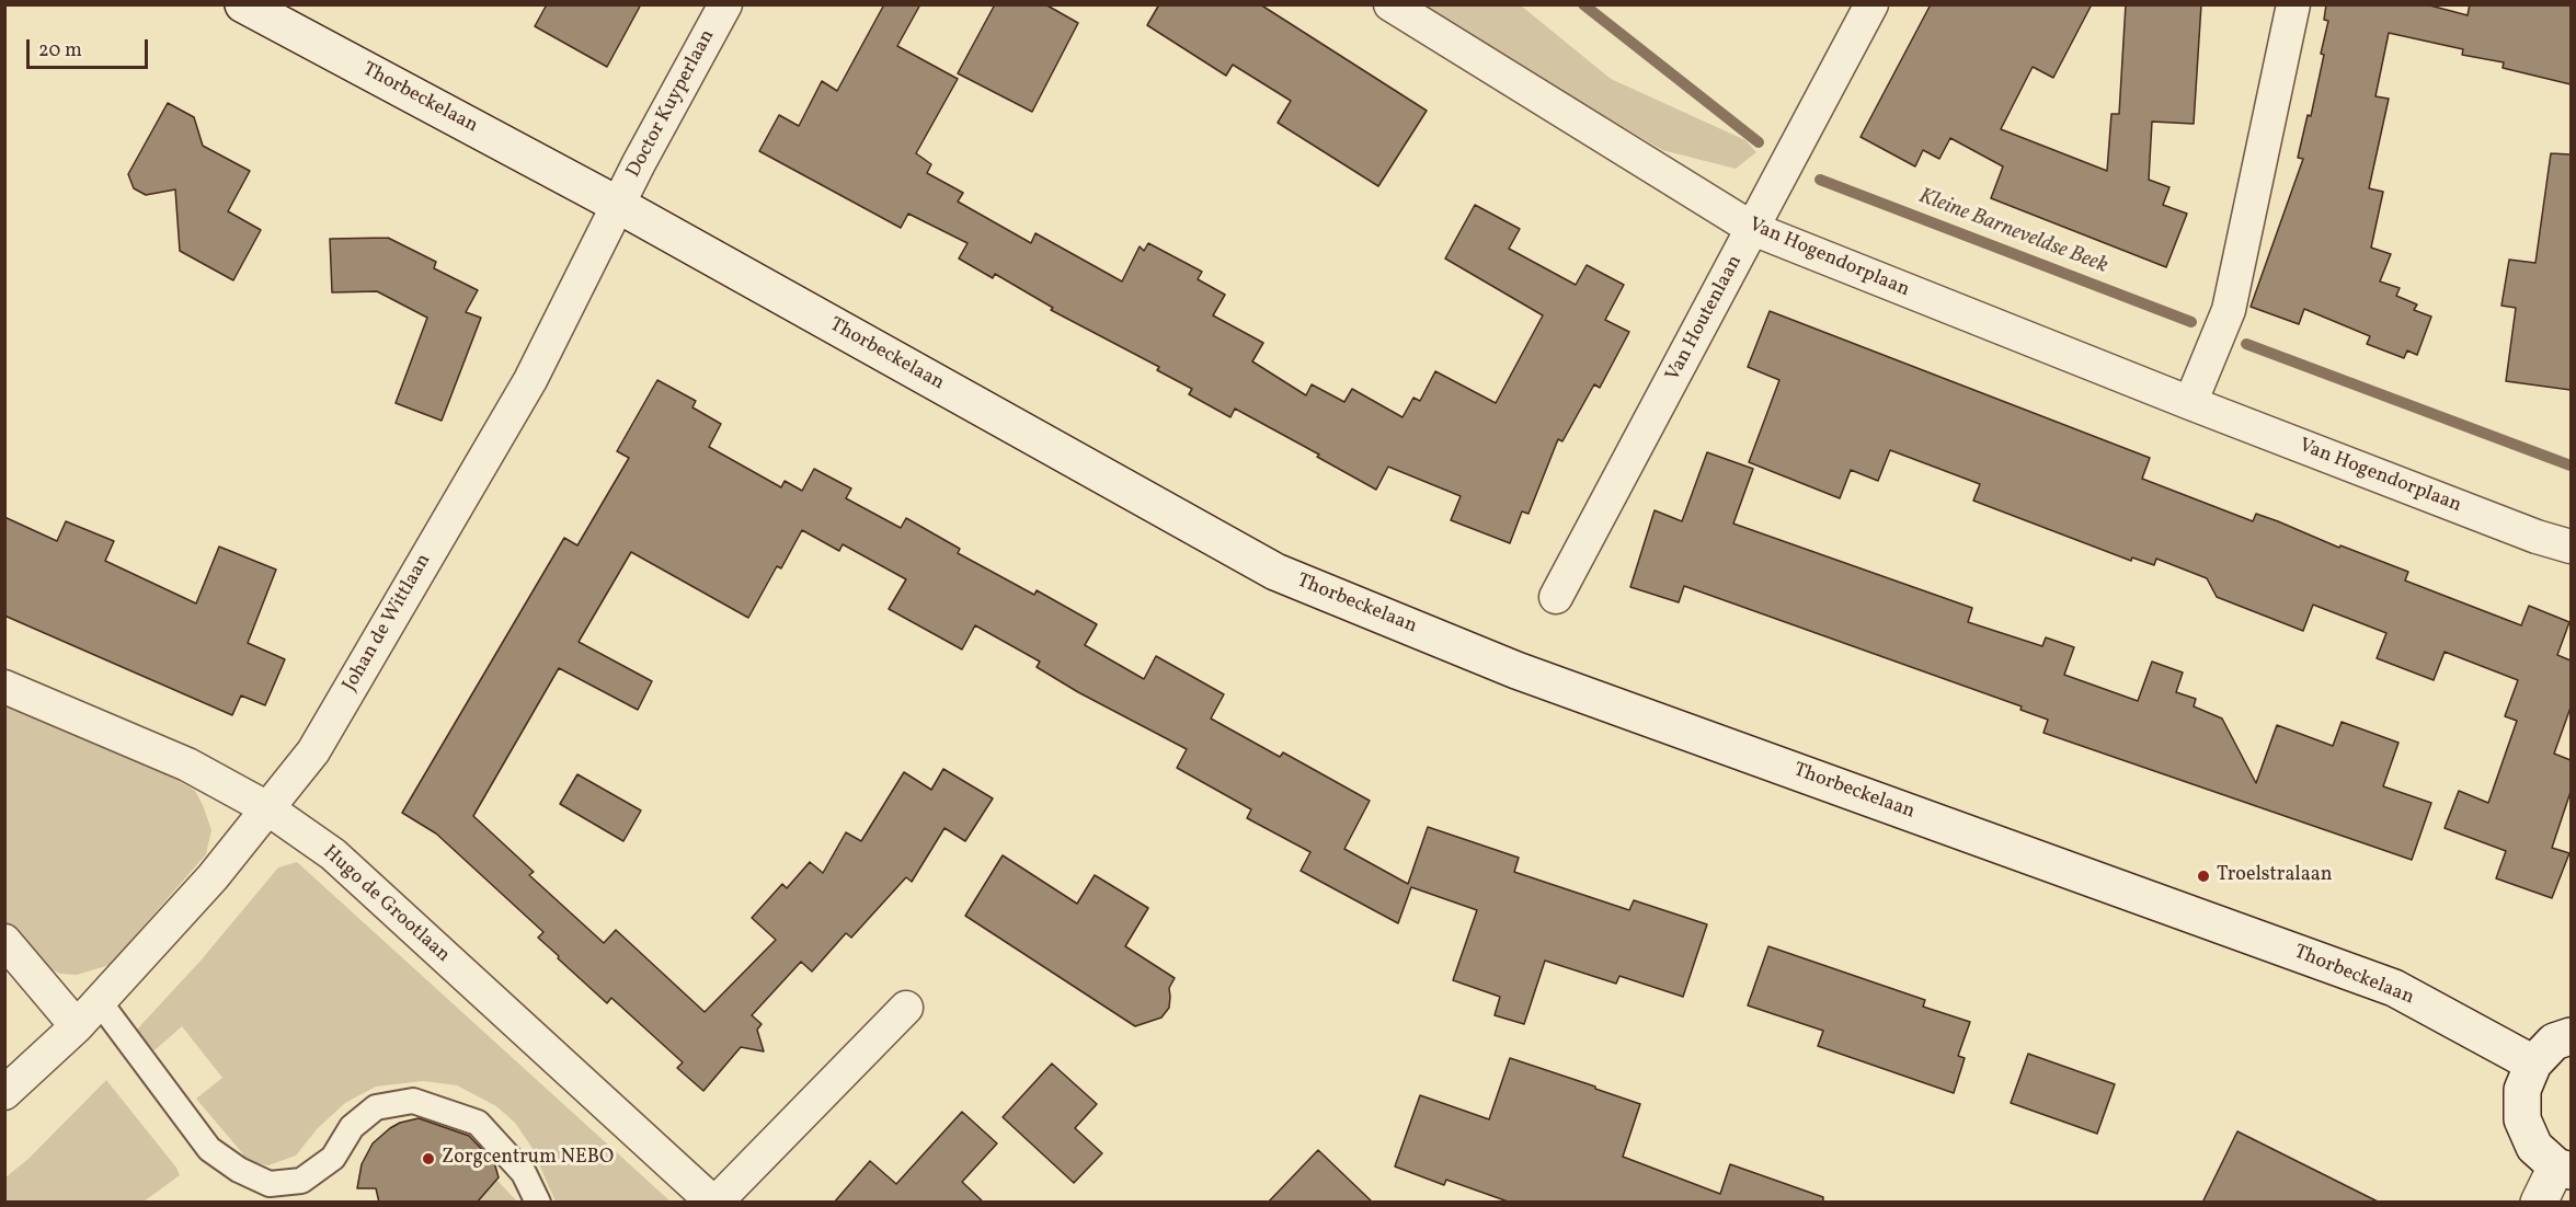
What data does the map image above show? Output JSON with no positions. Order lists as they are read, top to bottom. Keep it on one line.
{"streets":{"main road":["Thorbeckelaan"],"street":["Doctor Kuyperlaan","Van Hogendorplaan","Van Houtenlaan","Johan de Wittlaan","Hugo de Grootlaan"]},"crossings":[["Thorbeckelaan","Doctor Kuyperlaan"],["Thorbeckelaan","Johan de Wittlaan"],["Doctor Kuyperlaan","Johan de Wittlaan"],["Van Hogendorplaan","Van Houtenlaan"],["Johan de Wittlaan","Hugo de Grootlaan"]],"water":["Kleine Barneveldse Beek"],"places":["Troelstralaan","Zorgcentrum NEBO"],"scale_bar":"20 m"}
